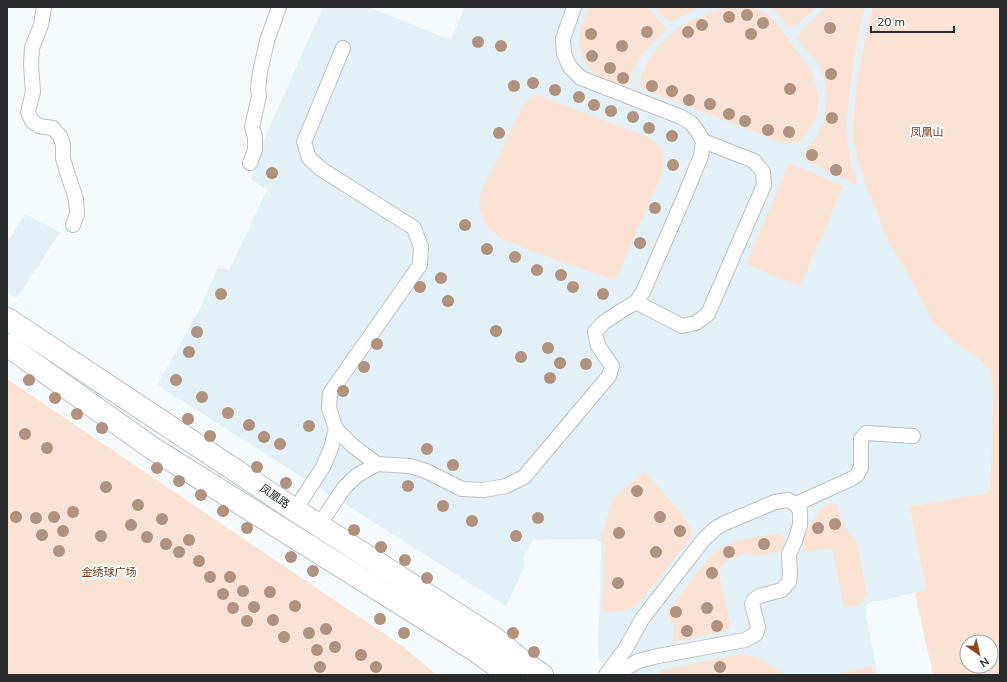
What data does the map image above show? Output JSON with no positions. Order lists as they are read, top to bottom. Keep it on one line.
{"streets":{"main road":["凤凰路"]},"parks":["凤凰山","金绣球广场"],"scale_bar":"20 m","north":"bottom right"}
